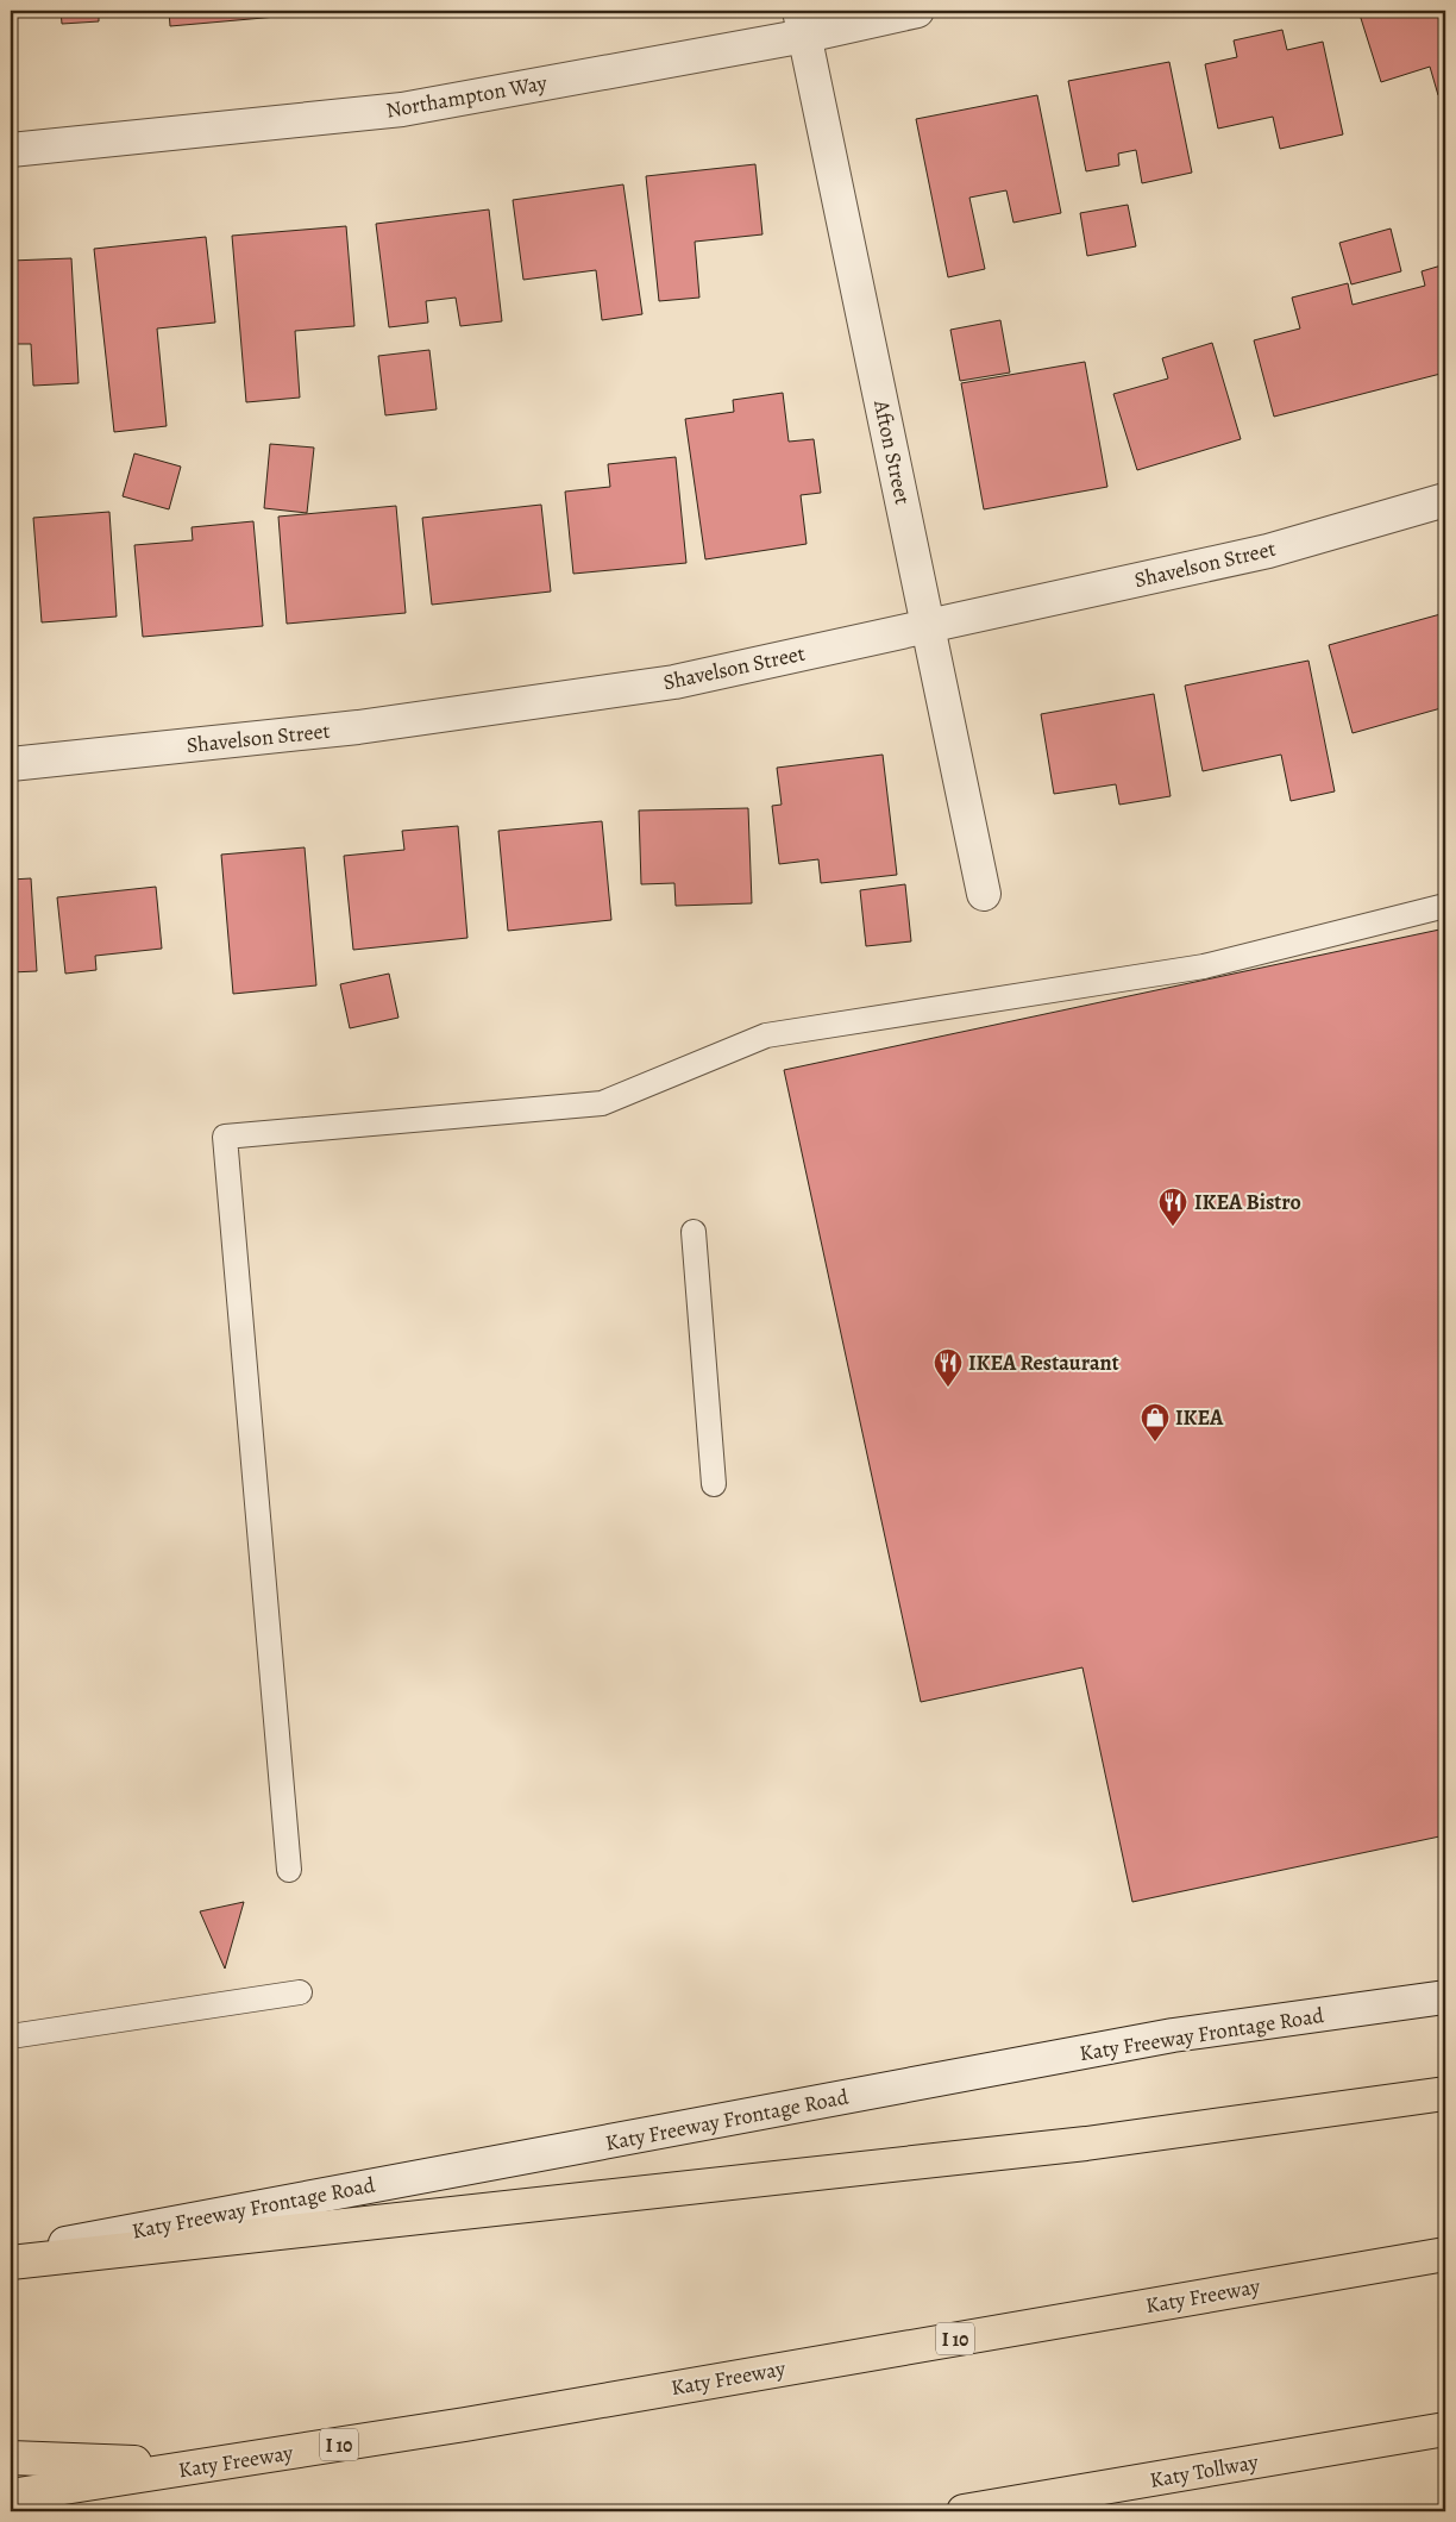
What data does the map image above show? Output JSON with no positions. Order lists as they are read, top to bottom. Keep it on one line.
{"streets":{"highway":["Katy Freeway","I 10","Katy Tollway"],"street":["Northampton Way","Afton Street","Shavelson Street","Katy Freeway Frontage Road"]},"crossings":[["Northampton Way","Afton Street"],["Afton Street","Shavelson Street"]],"places":{"restaurant":["IKEA Bistro","IKEA Restaurant"],"shop":["IKEA"]}}
